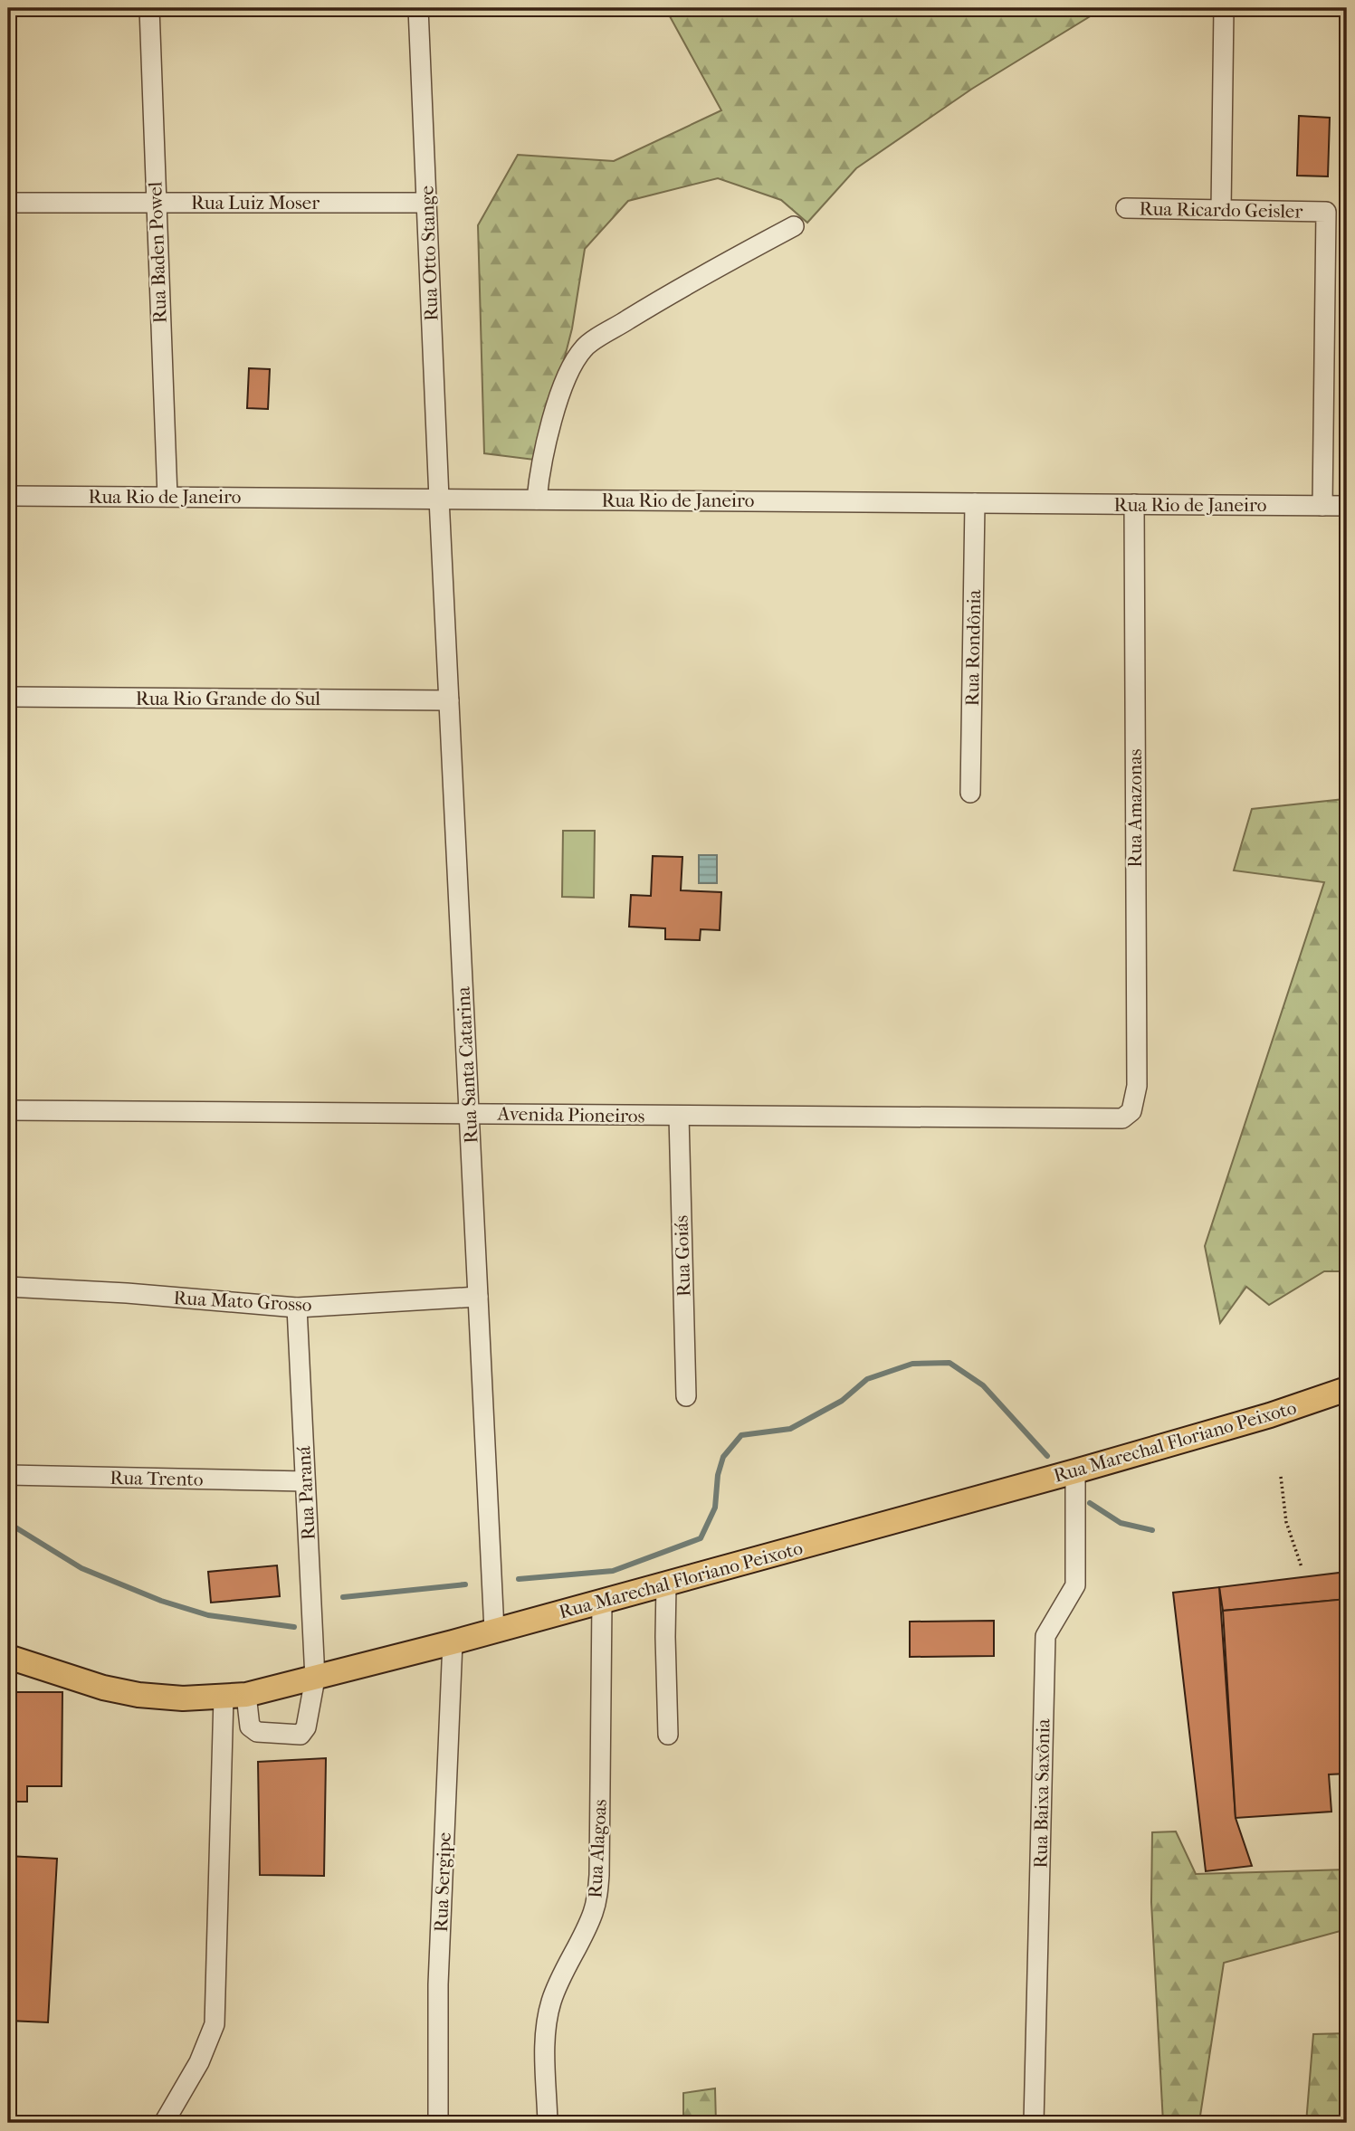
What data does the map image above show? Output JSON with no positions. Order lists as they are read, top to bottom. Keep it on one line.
{"streets":{"main road":["Rua Marechal Floriano Peixoto"],"street":["Rua Luiz Moser","Rua Ricardo Geisler","Rua Baden Powel","Rua Otto Stange","Rua Rio de Janeiro","Rua Rondônia","Rua Rio Grande do Sul","Rua Amazonas","Rua Santa Catarina","Avenida Pioneiros","Rua Goiás","Rua Mato Grosso","Rua Trento","Rua Paraná","Rua Baixa Saxônia","Rua Alagoas","Rua Sergipe"]},"crossings":[["Rua Luiz Moser","Rua Baden Powel"],["Rua Luiz Moser","Rua Otto Stange"],["Rua Ricardo Geisler","Rua Rio de Janeiro"],["Rua Baden Powel","Rua Rio de Janeiro"],["Rua Otto Stange","Rua Rio de Janeiro"],["Rua Otto Stange","Rua Santa Catarina"],["Rua Rio de Janeiro","Rua Rondônia"],["Rua Rio de Janeiro","Rua Amazonas"],["Rua Rio de Janeiro","Rua Santa Catarina"],["Rua Rio Grande do Sul","Rua Santa Catarina"],["Rua Amazonas","Avenida Pioneiros"],["Rua Santa Catarina","Avenida Pioneiros"],["Rua Santa Catarina","Rua Mato Grosso"],["Rua Santa Catarina","Rua Marechal Floriano Peixoto"],["Avenida Pioneiros","Rua Goiás"],["Rua Mato Grosso","Rua Paraná"],["Rua Marechal Floriano Peixoto","Rua Paraná"],["Rua Marechal Floriano Peixoto","Rua Baixa Saxônia"],["Rua Marechal Floriano Peixoto","Rua Alagoas"],["Rua Marechal Floriano Peixoto","Rua Sergipe"],["Rua Trento","Rua Paraná"]]}
